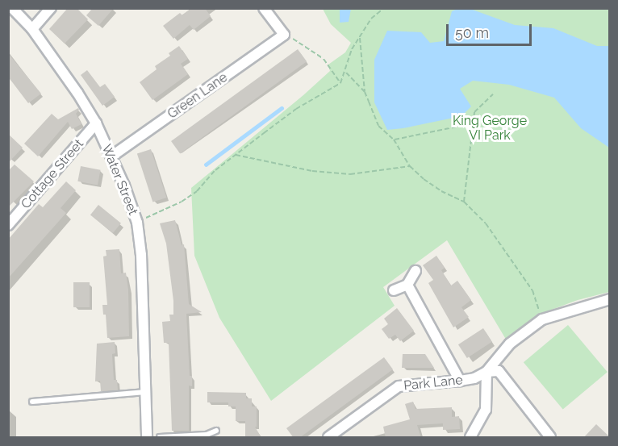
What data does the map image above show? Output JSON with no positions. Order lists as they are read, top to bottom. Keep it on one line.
{"streets":{"street":["Green Lane","Cottage Street","Water Street","Park Lane"]},"crossings":[["Green Lane","Water Street"],["Cottage Street","Water Street"]],"parks":["King George VI Park"],"scale_bar":"50 m"}
